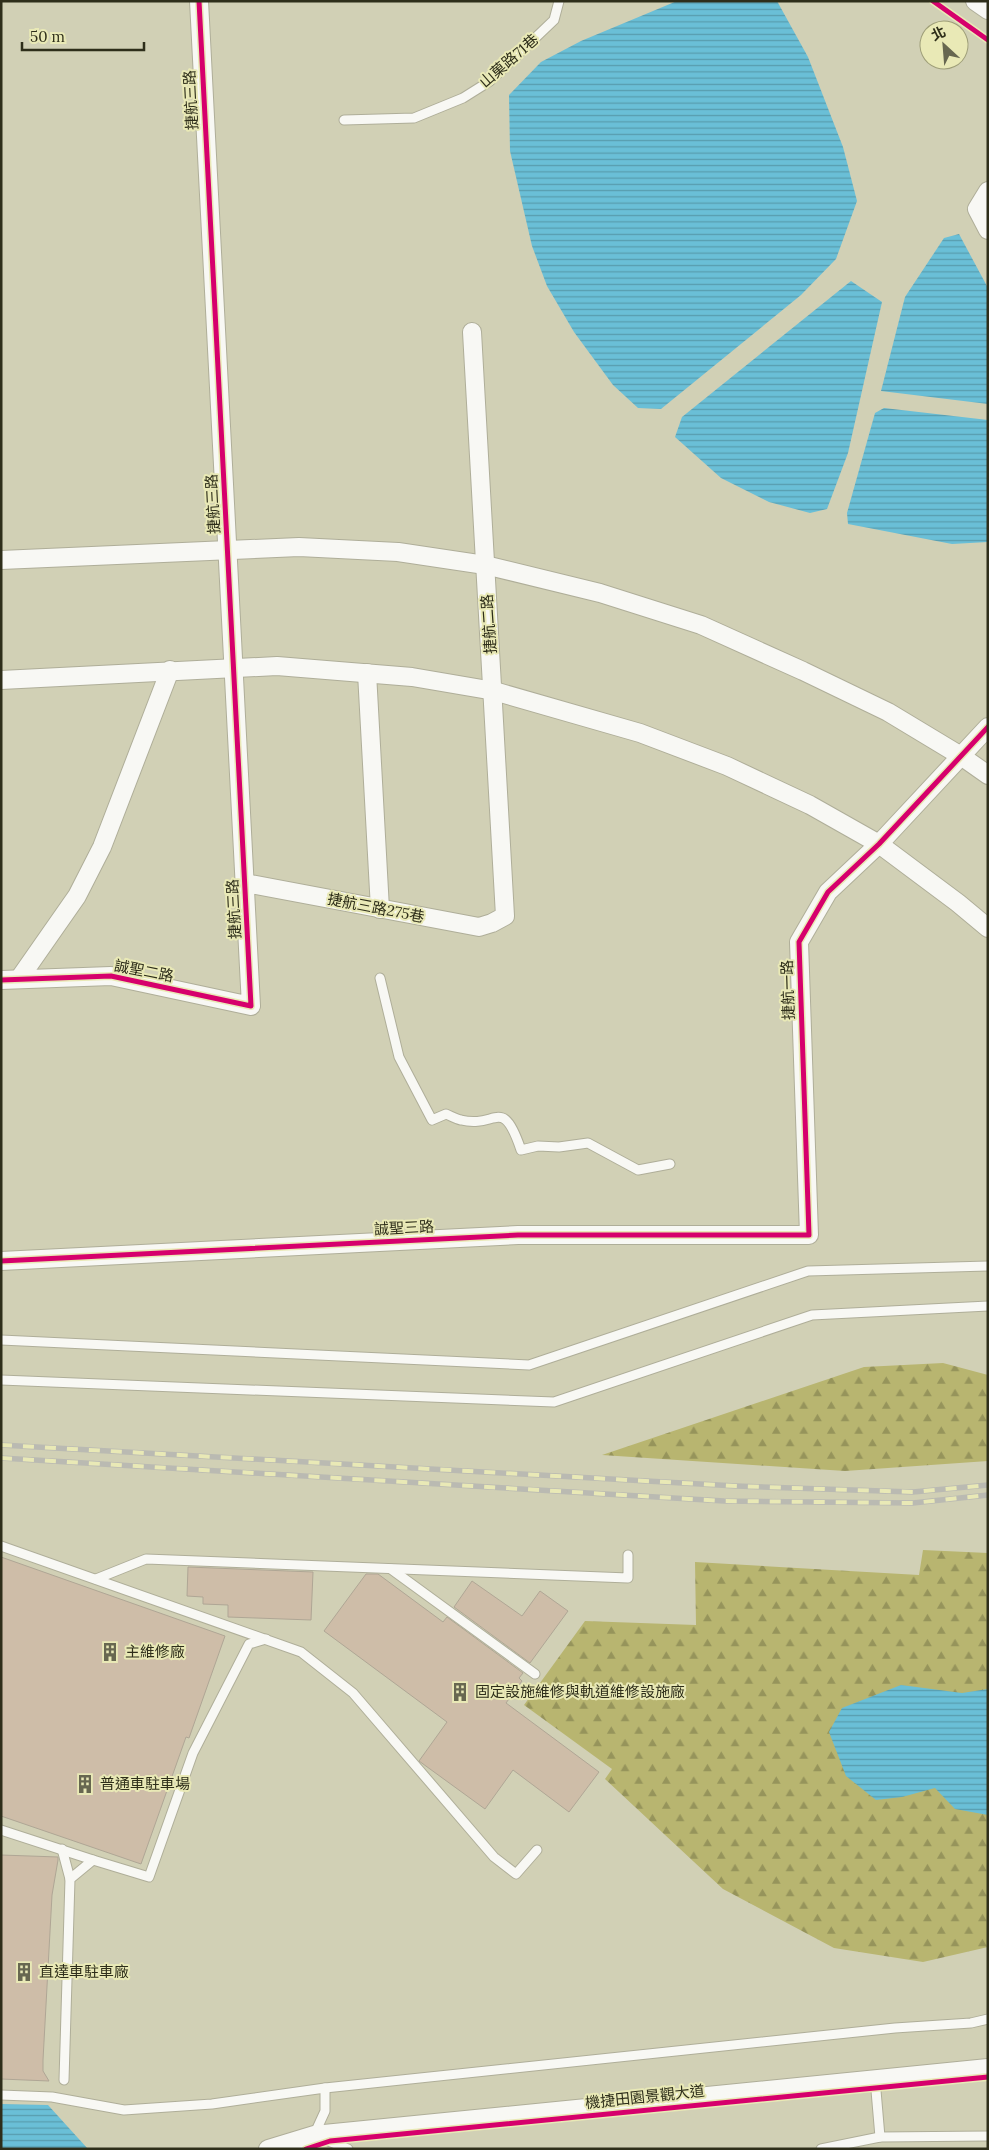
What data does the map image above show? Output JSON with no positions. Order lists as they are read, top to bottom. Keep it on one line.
{"streets":{"street":["捷航三路","捷航二路","捷航三路275巷","誠聖二路","捷航一路","誠聖三路"],"lane":["山菓路71巷"],"cycle path":["機捷田園景觀大道"]},"crossings":[["捷航三路","捷航三路275巷"],["捷航三路","誠聖二路"],["捷航二路","捷航三路275巷"],["捷航一路","誠聖三路"]],"places":{"building":["主維修廠","固定設施維修與軌道維修設施廠","普通車駐車場","直達車駐車廠"]},"scale_bar":"50 m","north":"top left"}
